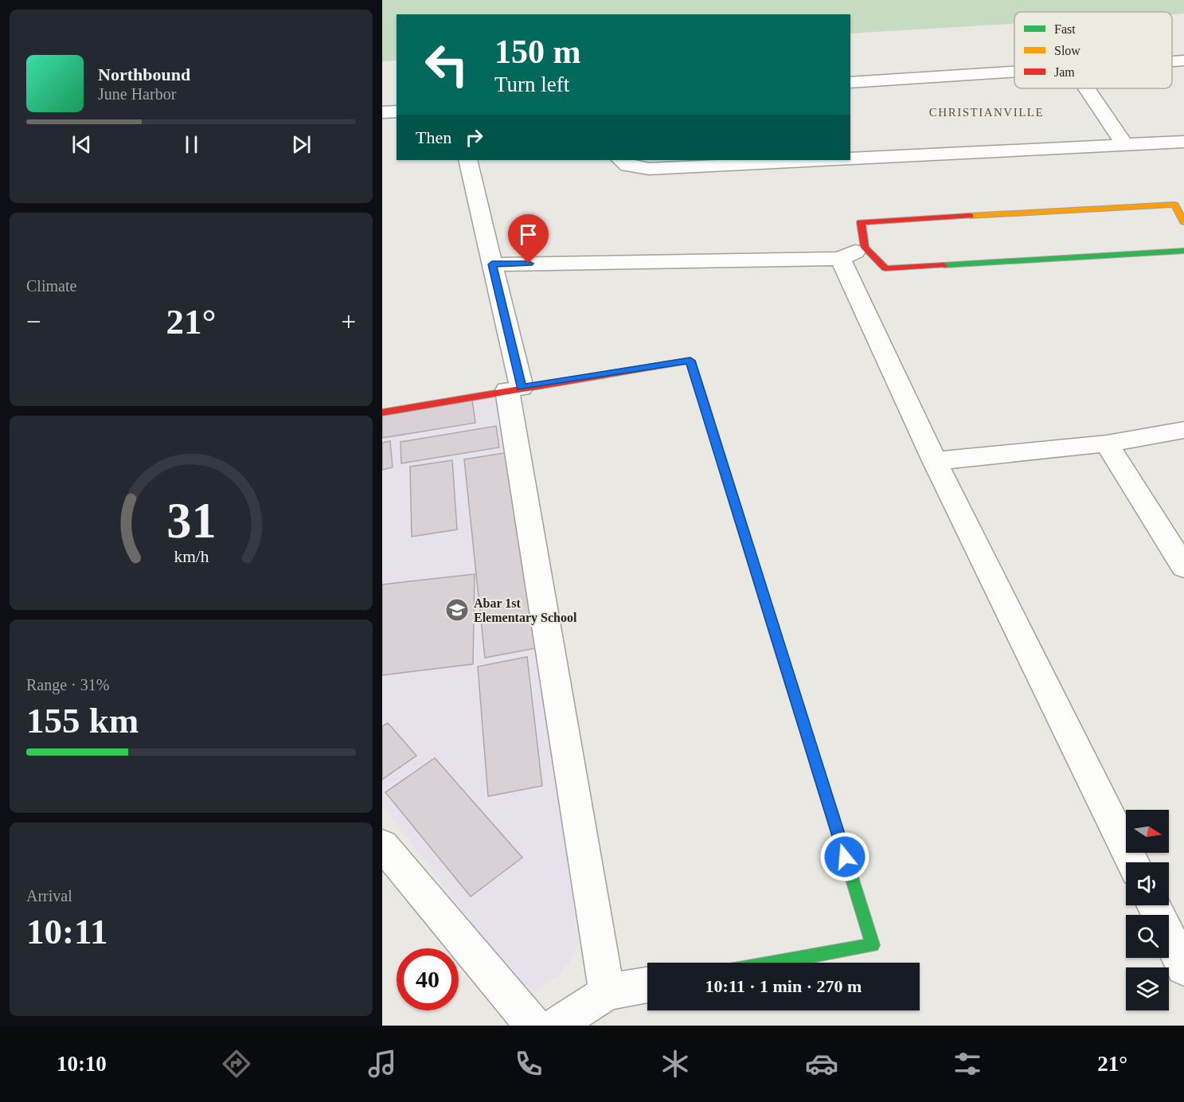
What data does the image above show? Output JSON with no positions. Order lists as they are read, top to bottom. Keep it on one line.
{"districts":["CHRISTIANVILLE"],"places":{"school or university":["Abar 1st Elementary School"]},"legend":["Fast","Slow","Jam"],"north":"right","page":{"turn":["150 m","Turn left"],"song":["Northbound","June Harbor"],"then":"Then","tile":["Climate",["Range · 31%","155 km"],["Arrival","10:11"]],"heat":["−","21°","+"],"limit":"40","trip":"10:11 · 1 min · 270 m","tabs":["10:10","21°"],"gauge":["31","km/h"]}}
